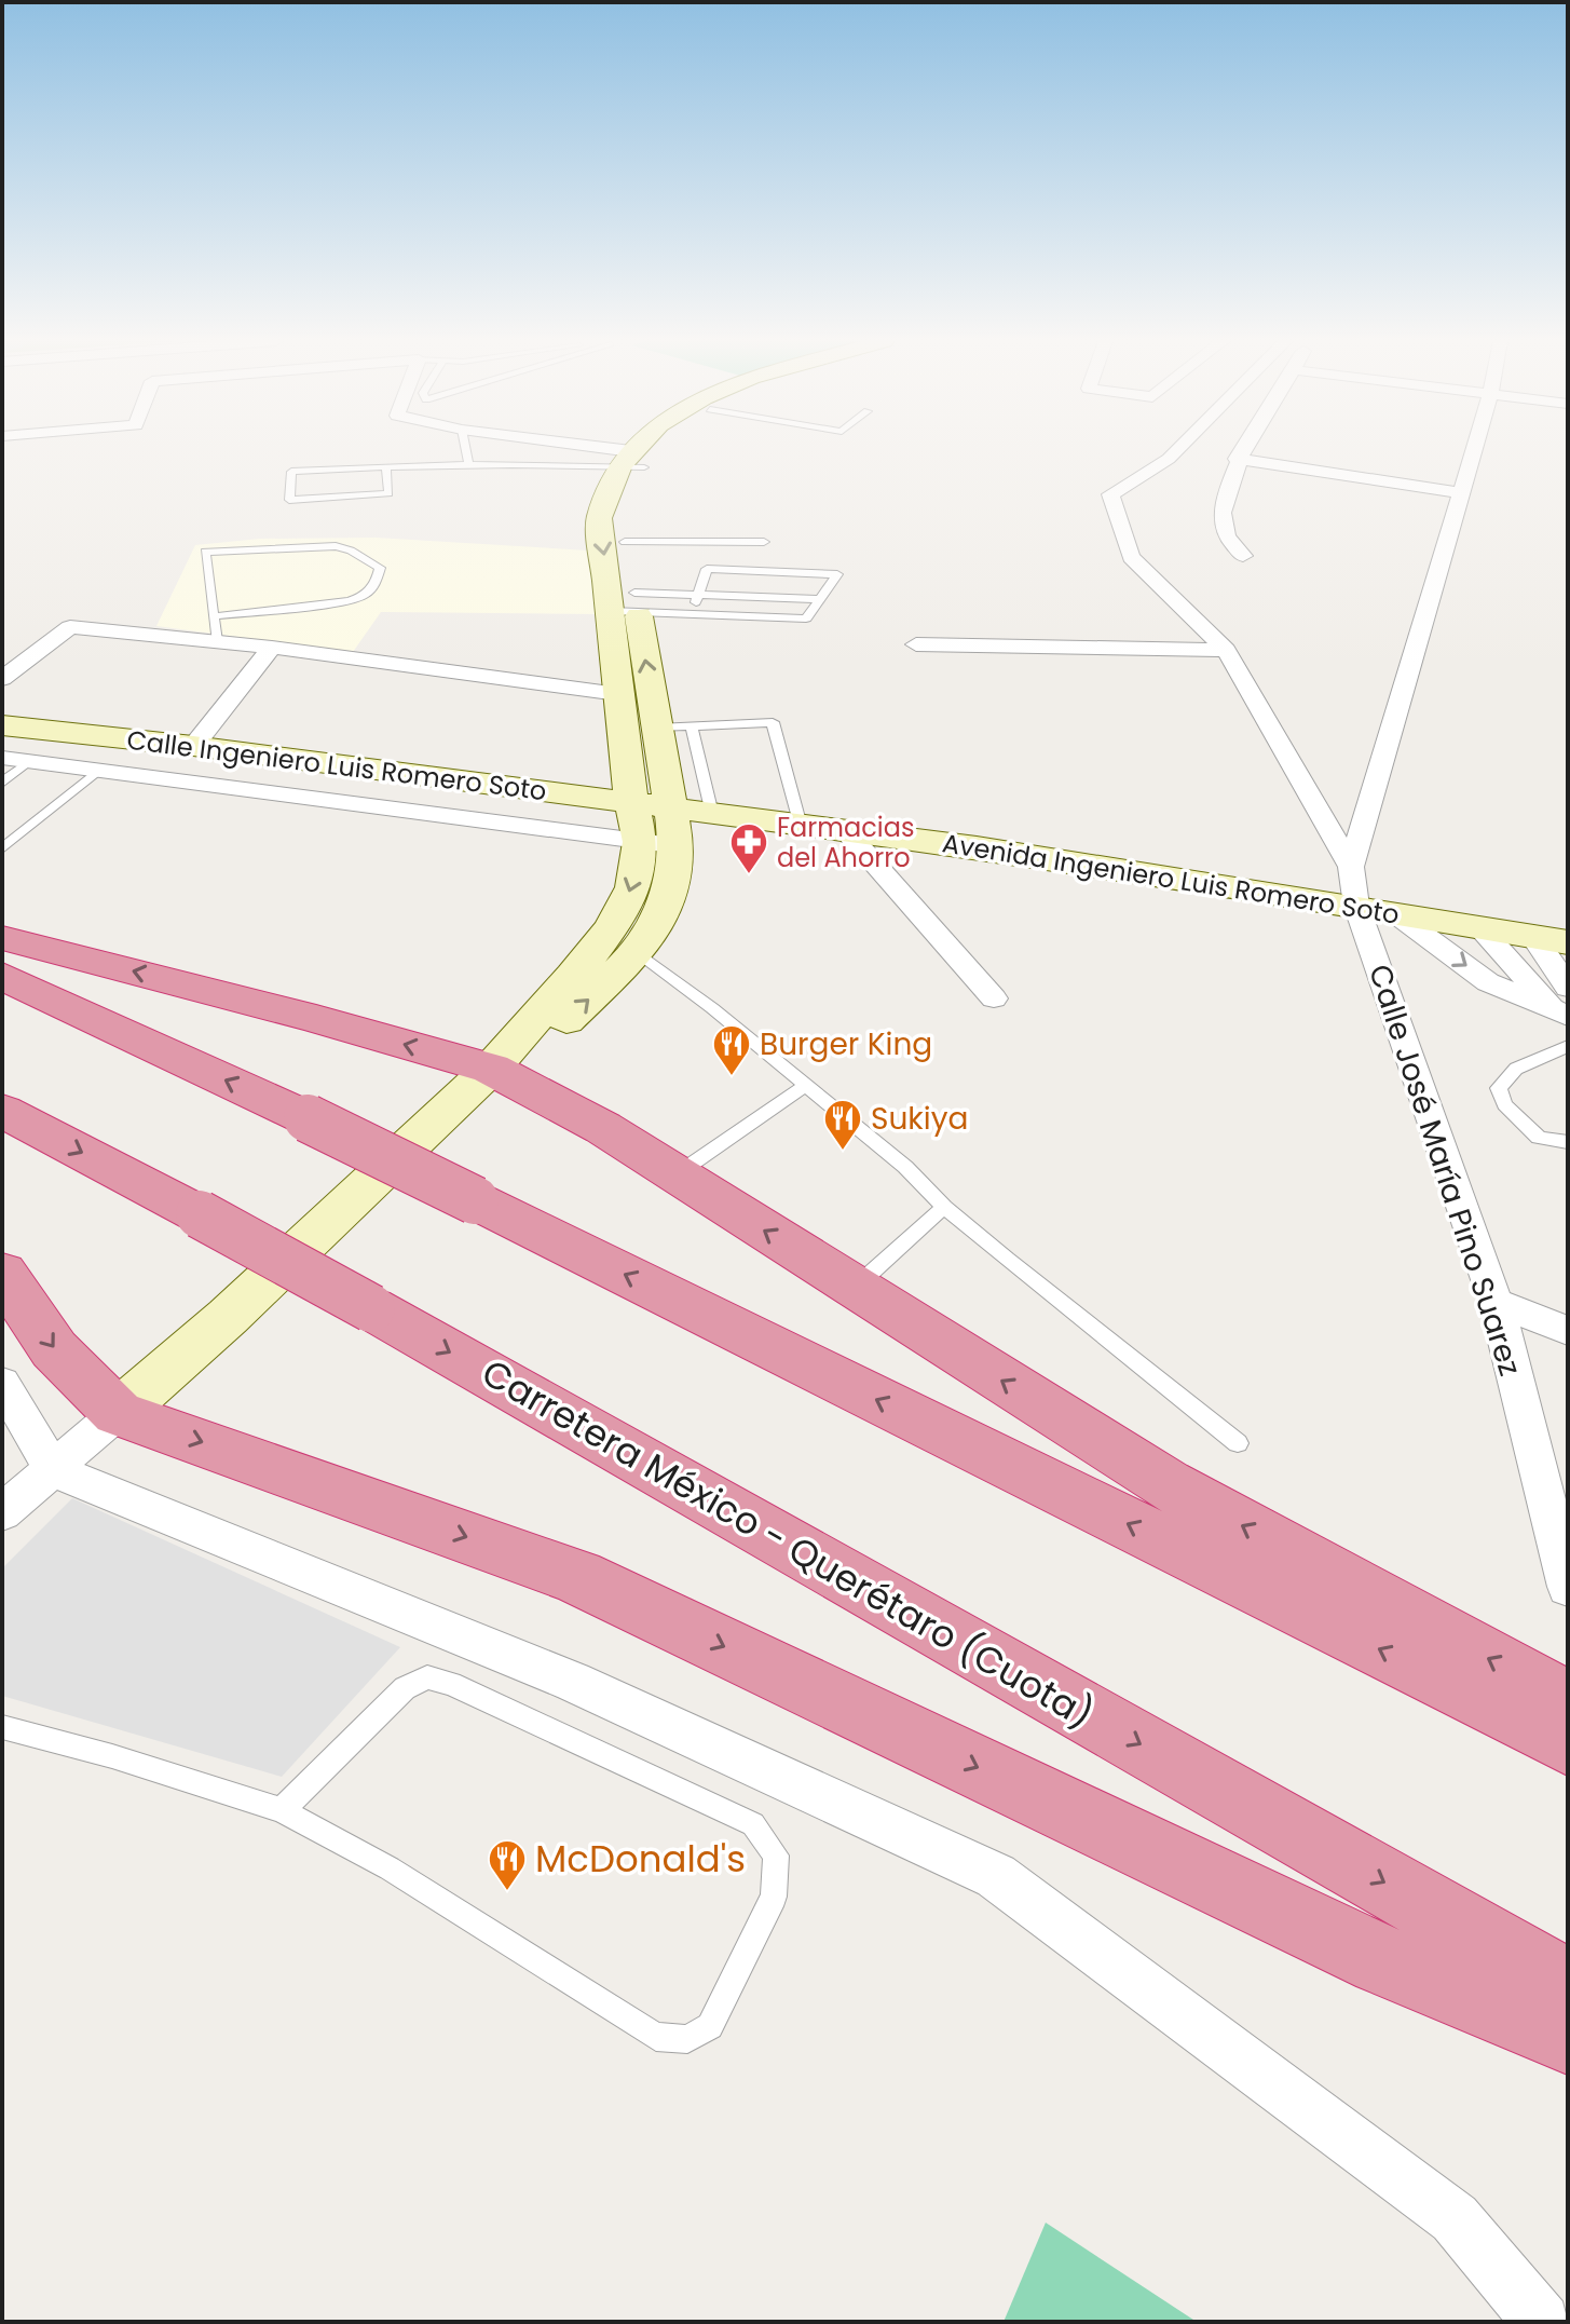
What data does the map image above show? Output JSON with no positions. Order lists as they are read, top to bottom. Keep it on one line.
{"streets":{"highway":["Carretera México - Querétaro (Cuota)"],"street":["Calle Ingeniero Luis Romero Soto","Avenida Ingeniero Luis Romero Soto","Calle José María Pino Suarez"]},"crossings":[["Avenida Ingeniero Luis Romero Soto","Calle José María Pino Suarez"]],"places":{"pharmacy":["Farmacias del Ahorro"],"restaurant":["Burger King","Sukiya","McDonald's"]}}
